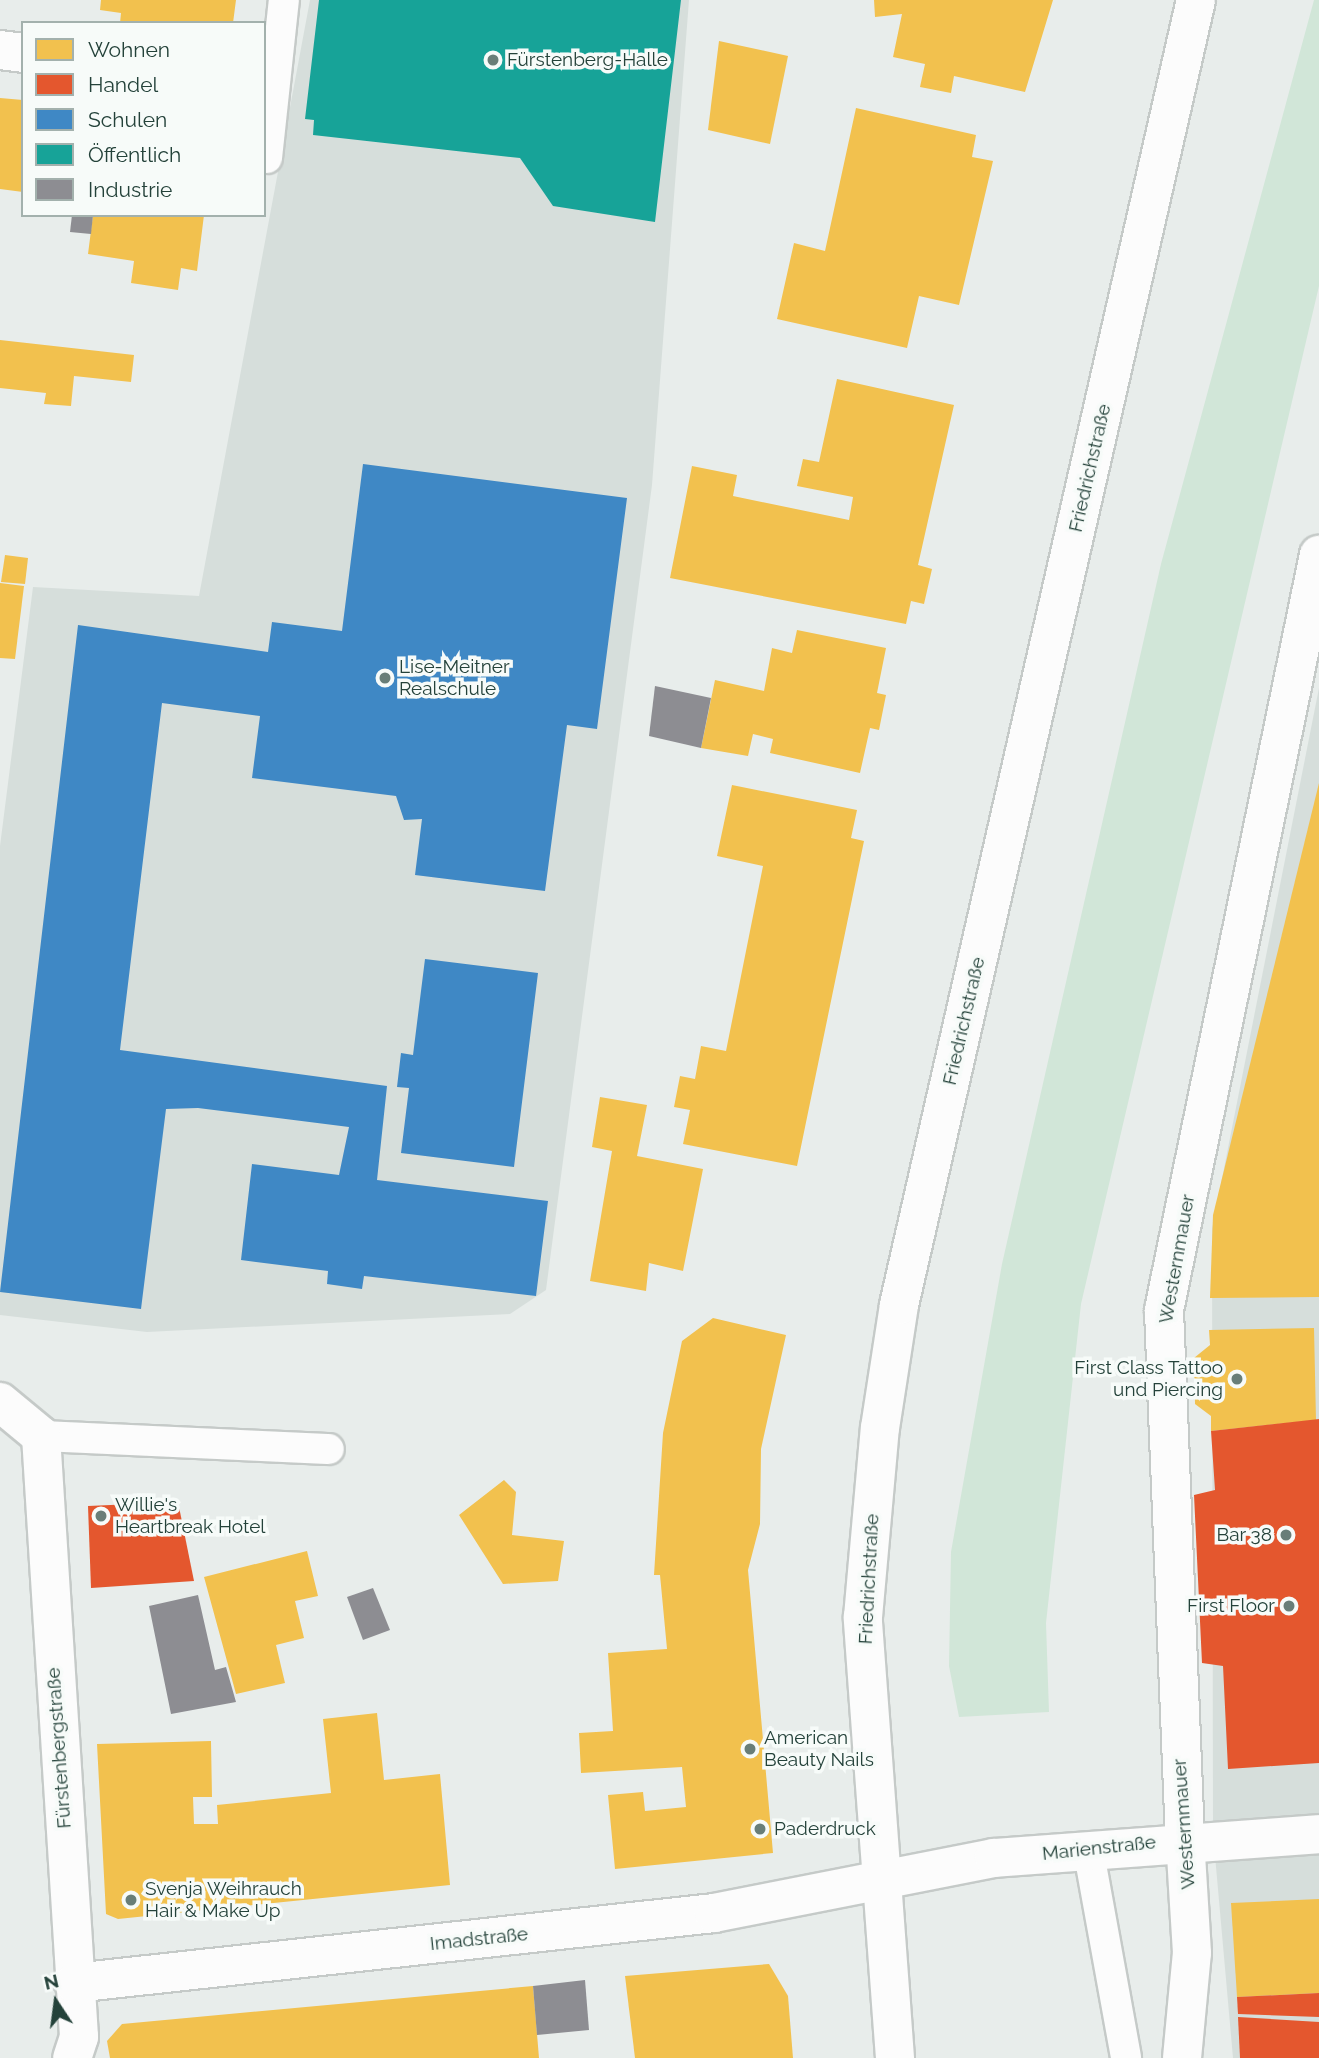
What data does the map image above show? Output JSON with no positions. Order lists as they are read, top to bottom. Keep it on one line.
{"streets":{"street":["Friedrichstraße","Westernmauer","Fürstenbergstraße","Marienstraße","Imadstraße"]},"crossings":[["Friedrichstraße","Marienstraße"],["Friedrichstraße","Imadstraße"],["Westernmauer","Marienstraße"],["Fürstenbergstraße","Imadstraße"],["Marienstraße","Imadstraße"]],"places":["Fürstenberg-Halle","Lise-Meitner Realschule","First Class Tattoo und Piercing","Willie's Heartbreak Hotel","Bar 38","First Floor","American Beauty Nails","Paderdruck","Svenja Weihrauch Hair & Make Up"],"legend":["Wohnen","Handel","Schulen","Öffentlich","Industrie"],"north":"top"}
